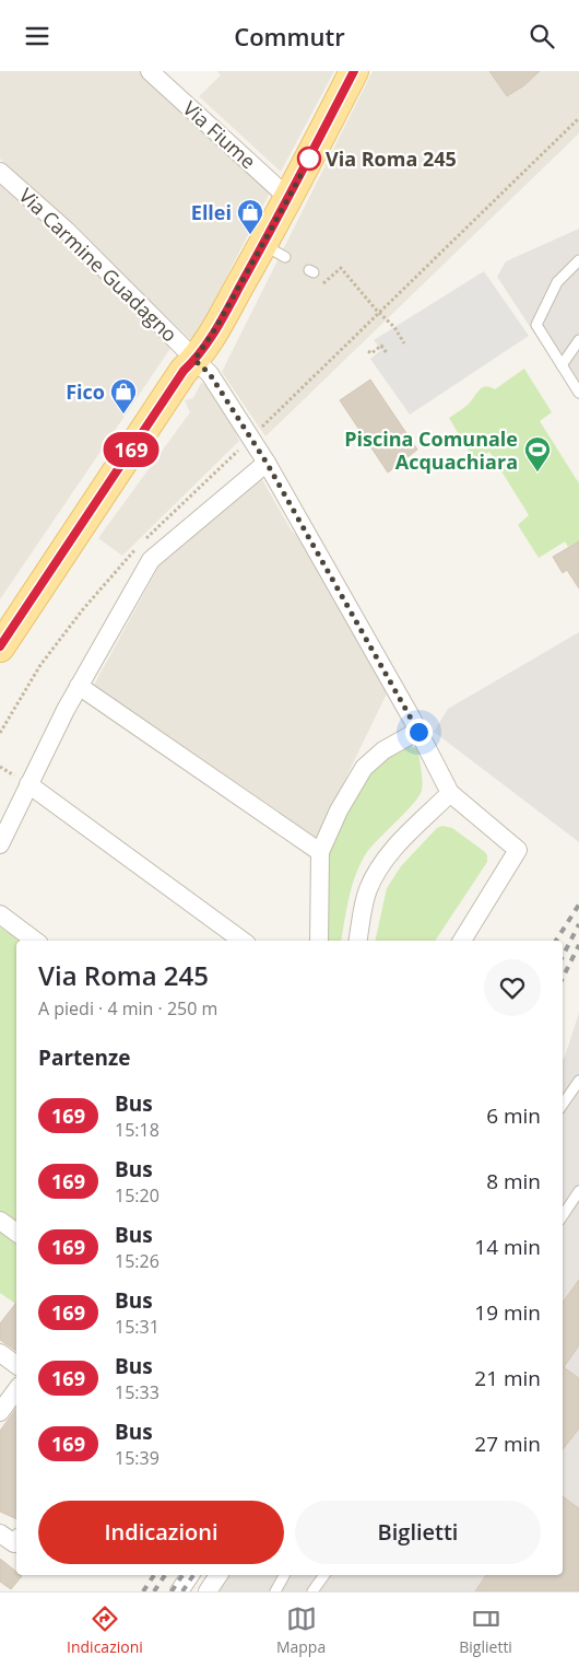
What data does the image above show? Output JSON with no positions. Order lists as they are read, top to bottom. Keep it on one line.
{"streets":{"street":["Via Fiume","Via Carmine Guadagno"]},"places":{"other":["Via Roma 245"],"shop":["Ellei","Fico"],"sports":["Piscina Comunale Acquachiara"]},"lines":["bus line 169"],"page":{"header":"Commutr","on_map":"169","heading":[["Via Roma 245","A piedi · 4 min · 250 m"],"Partenze"],"list":[{"mark":"169","name":"Bus","note":"15:18","value":"6 min"},{"mark":"169","name":"Bus","note":"15:20","value":"8 min"},{"mark":"169","name":"Bus","note":"15:26","value":"14 min"},{"mark":"169","name":"Bus","note":"15:31","value":"19 min"},{"mark":"169","name":"Bus","note":"15:33","value":"21 min"},{"mark":"169","name":"Bus","note":"15:39","value":"27 min"}],"buttons":["Indicazioni","Biglietti"],"tabs":["Indicazioni","Mappa","Biglietti"]}}
